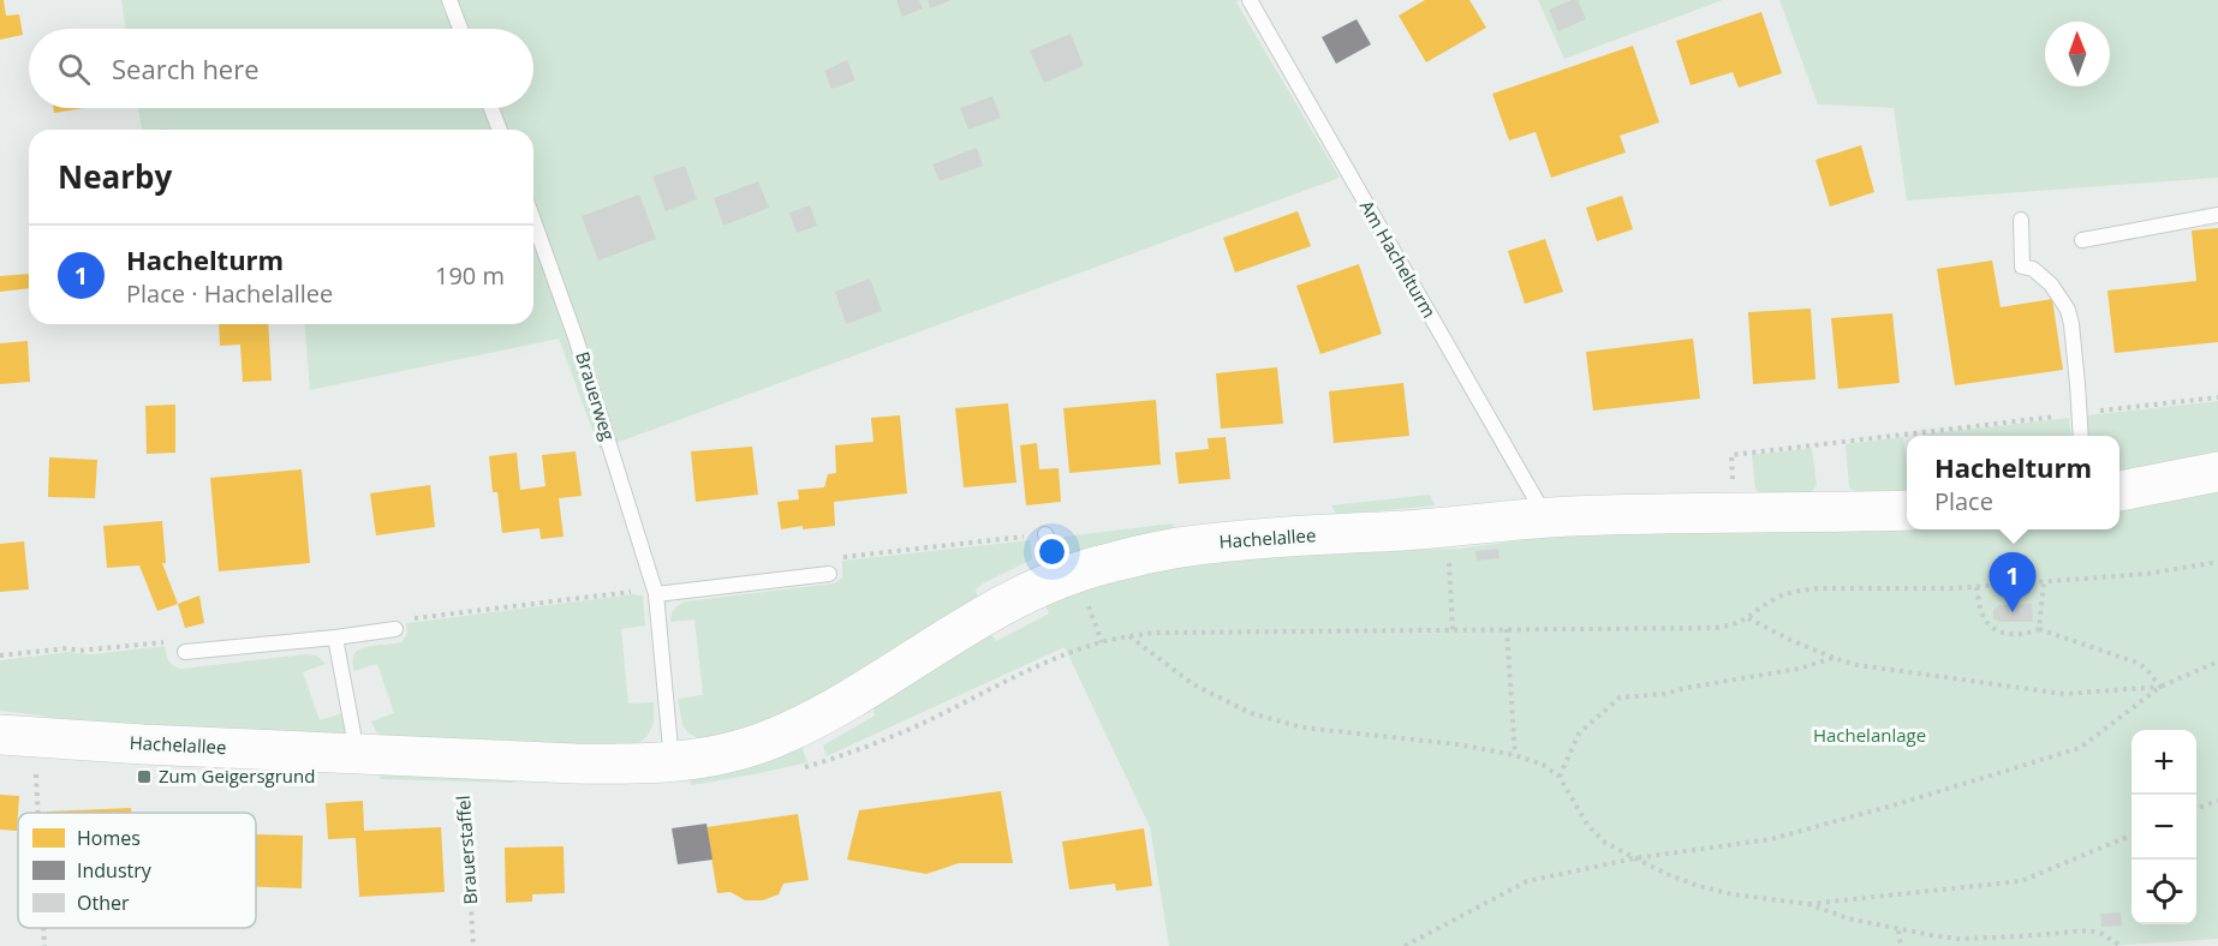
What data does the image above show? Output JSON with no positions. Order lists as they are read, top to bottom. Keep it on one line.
{"streets":{"street":["Hachelallee"],"lane":["Am Hachelturm","Brauerweg"],"path":["Brauerstaffel"]},"crossings":[["Am Hachelturm","Hachelallee"],["Hachelallee","Brauerstaffel"]],"parks":["Hachelanlage"],"places":{"transit":["Zum Geigersgrund"]},"legend":["Homes","Industry","Other"],"north":"top","page":{"search":"Search here","heading":"Nearby","list":[{"mark":"1","name":"Hachelturm","note":"Place · Hachelallee","value":"190 m"}],"popup":["Hachelturm","Place"],"pins":"1","map_buttons":["+","−"]}}
